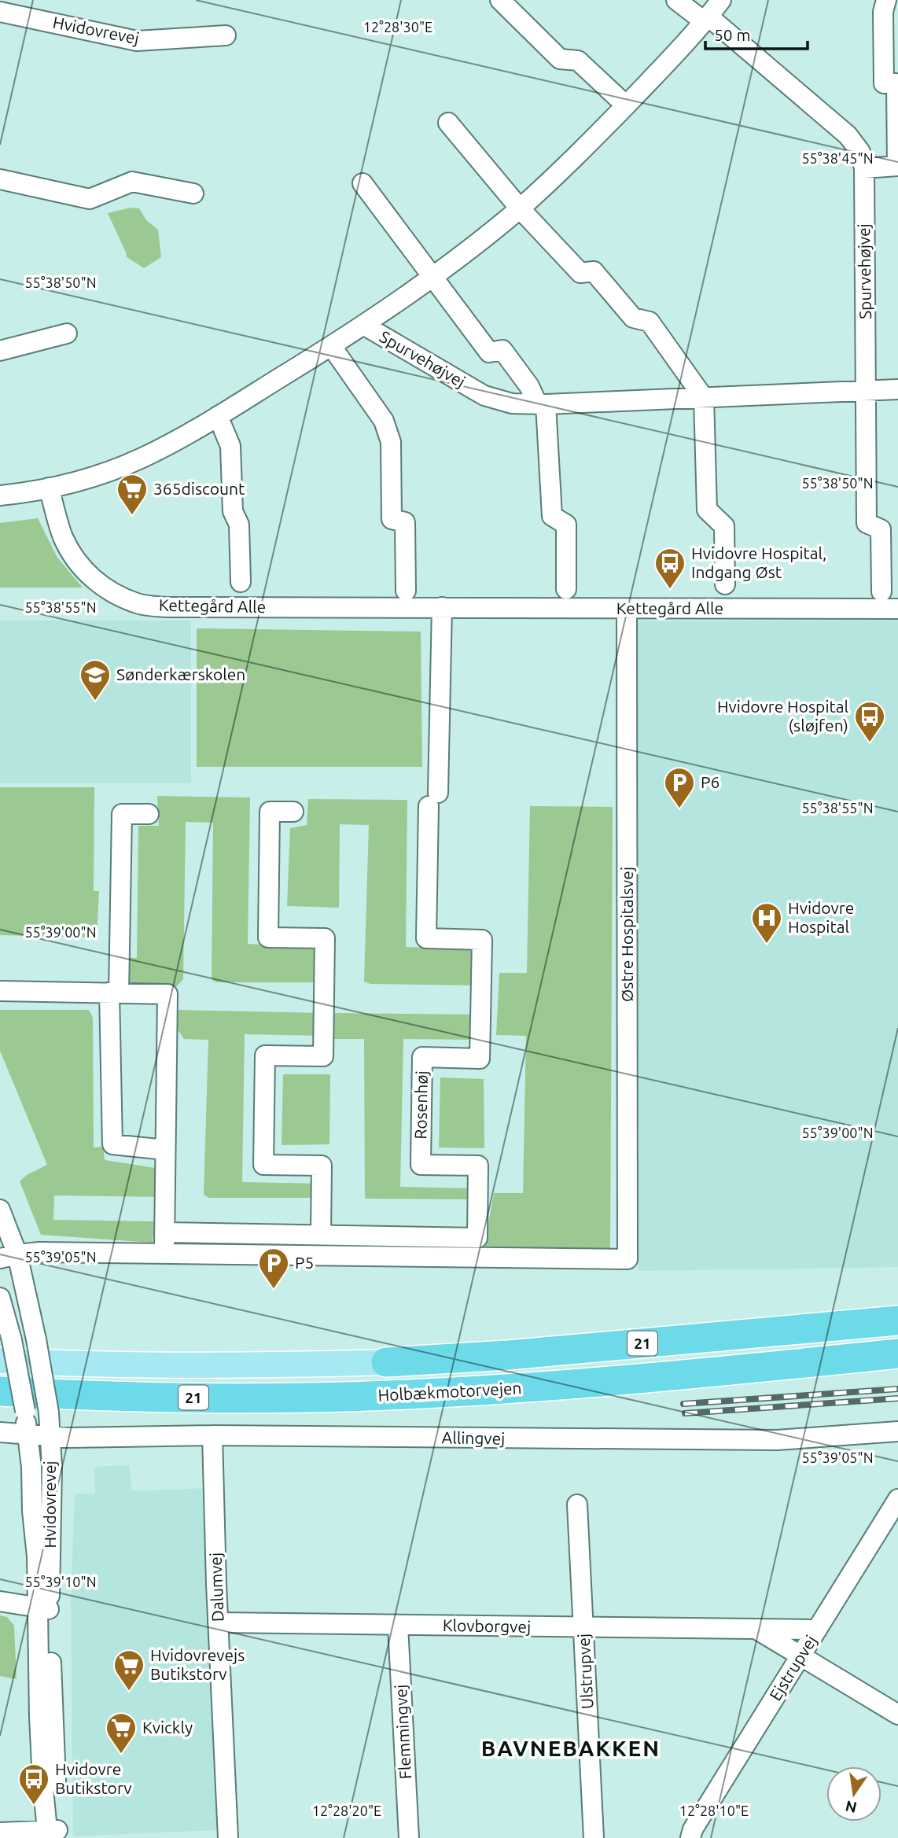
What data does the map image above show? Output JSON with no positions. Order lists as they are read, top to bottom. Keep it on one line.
{"streets":{"highway":["21","Holbækmotorvejen"],"street":["Hvidovrevej","Spurvehøjvej","Kettegård Alle","Østre Hospitalsvej","Rosenhøj","Allingvej","Dalumvej","Klovborgvej","Ejstrupvej","Ulstrupvej","Flemmingvej"]},"crossings":[["Hvidovrevej","Holbækmotorvejen"],["Hvidovrevej","Allingvej"],["Kettegård Alle","Østre Hospitalsvej"],["Kettegård Alle","Rosenhøj"],["Allingvej","Dalumvej"],["Dalumvej","Klovborgvej"],["Klovborgvej","Ejstrupvej"],["Klovborgvej","Ulstrupvej"],["Klovborgvej","Flemmingvej"]],"districts":["BAVNEBAKKEN"],"places":{"supermarket":["365discount","Hvidovrevejs Butikstorv","Kvickly"],"bus stop":["Hvidovre Hospital, Indgang Øst","Hvidovre Hospital (sløjfen)","Hvidovre Butikstorv"],"school or university":["Sønderkærskolen"],"parking":["P6","P5"],"hospital":["Hvidovre Hospital"]},"scale_bar":"50 m","north":"bottom","coordinates":["12°28'30\"E","55°38'45\"N","55°38'50\"N","55°38'55\"N","55°39'00\"N","55°39'05\"N","55°39'10\"N","12°28'20\"E","12°28'10\"E"]}
